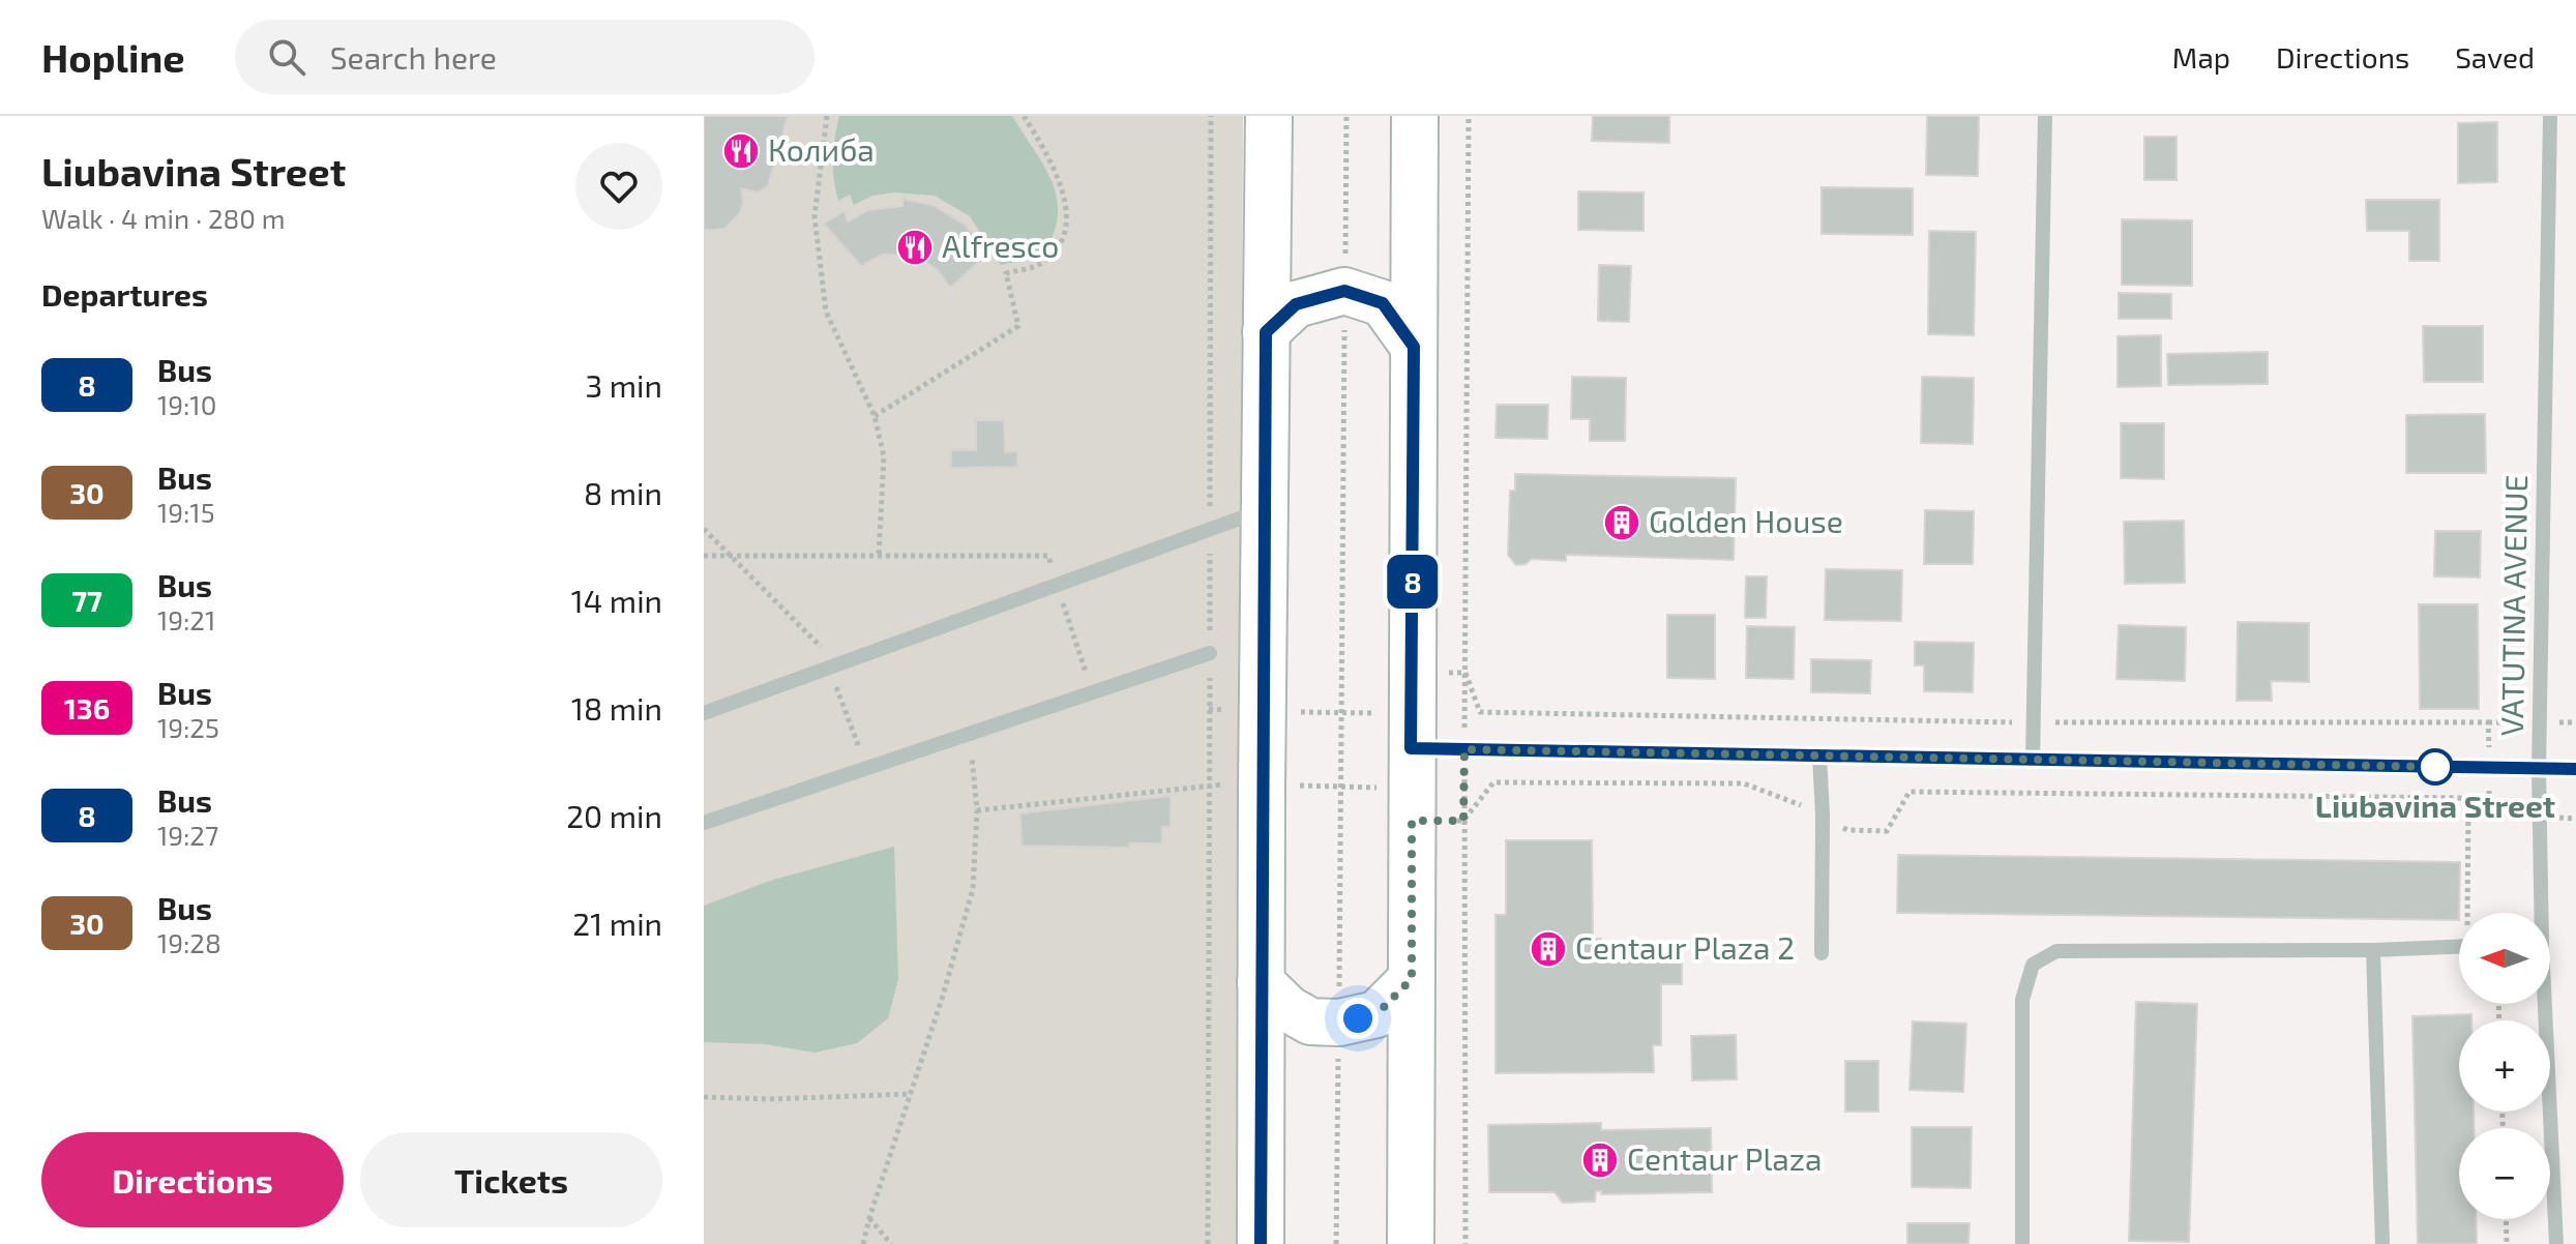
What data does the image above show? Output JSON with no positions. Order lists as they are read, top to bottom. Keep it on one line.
{"streets":{"street":["VATUTINA AVENUE"]},"places":{"restaurant":["Колиба","Alfresco"],"building":["Golden House","Centaur Plaza 2","Centaur Plaza"],"other":["Liubavina Street"]},"lines":["bus line 8"],"north":"left","page":{"header":"Hopline","search":"Search here","nav":["Map","Directions","Saved"],"heading":[["Liubavina Street","Walk · 4 min · 280 m"],"Departures"],"on_map":"8","list":[{"mark":"8","name":"Bus","note":"19:10","value":"3 min"},{"mark":"30","name":"Bus","note":"19:15","value":"8 min"},{"mark":"77","name":"Bus","note":"19:21","value":"14 min"},{"mark":"136","name":"Bus","note":"19:25","value":"18 min"},{"mark":"8","name":"Bus","note":"19:27","value":"20 min"},{"mark":"30","name":"Bus","note":"19:28","value":"21 min"}],"map_buttons":["+","−"],"buttons":["Directions","Tickets"]}}
